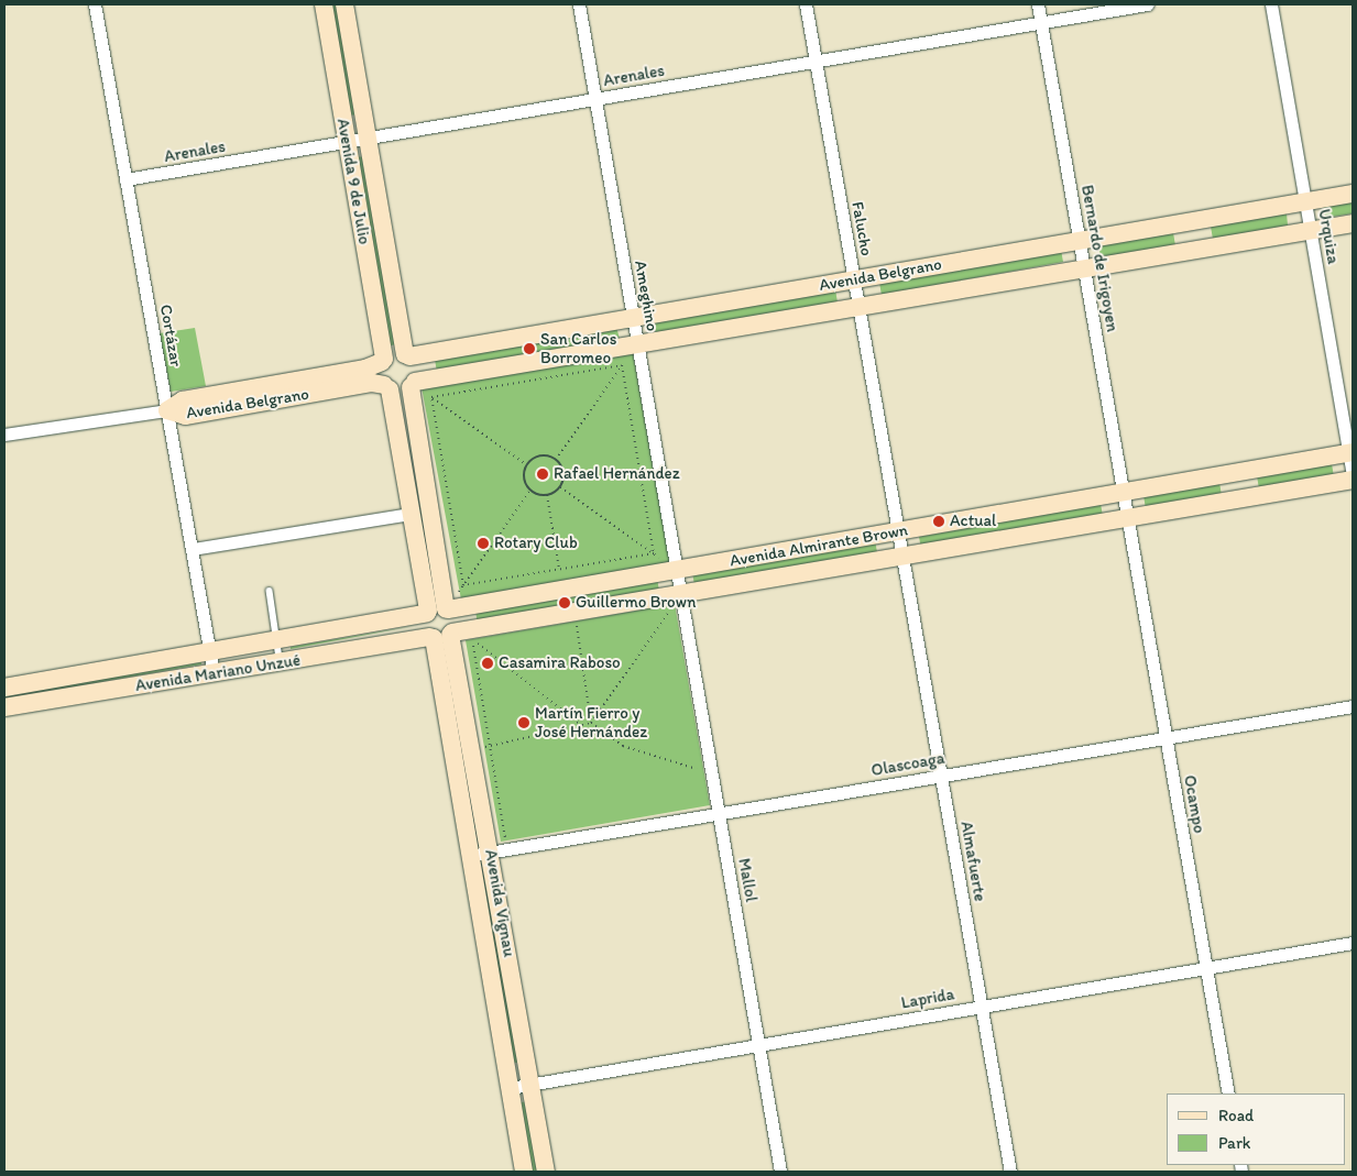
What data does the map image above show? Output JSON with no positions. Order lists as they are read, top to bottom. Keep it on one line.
{"streets":{"main road":["Avenida 9 de Julio","Avenida Belgrano","Avenida Almirante Brown","Avenida Mariano Unzué","Avenida Vignau"],"street":["Arenales","Falucho","Urquiza","Bernardo de Irigoyen","Ameghino","Cortázar","Olascoaga","Ocampo","Almafuerte","Mallol","Laprida"]},"crossings":[["Arenales","Avenida 9 de Julio"],["Arenales","Falucho"],["Arenales","Bernardo de Irigoyen"],["Arenales","Ameghino"],["Arenales","Cortázar"],["Avenida 9 de Julio","Avenida Belgrano"],["Falucho","Avenida Belgrano"],["Falucho","Avenida Almirante Brown"],["Falucho","Almafuerte"],["Urquiza","Avenida Belgrano"],["Urquiza","Avenida Almirante Brown"],["Bernardo de Irigoyen","Avenida Belgrano"],["Bernardo de Irigoyen","Avenida Almirante Brown"],["Bernardo de Irigoyen","Ocampo"],["Avenida Belgrano","Ameghino"],["Avenida Belgrano","Cortázar"],["Ameghino","Avenida Almirante Brown"],["Ameghino","Mallol"],["Cortázar","Avenida Mariano Unzué"],["Avenida Almirante Brown","Avenida Mariano Unzué"],["Avenida Almirante Brown","Ocampo"],["Avenida Almirante Brown","Almafuerte"],["Avenida Almirante Brown","Mallol"],["Avenida Almirante Brown","Avenida Vignau"],["Avenida Mariano Unzué","Avenida Vignau"],["Olascoaga","Ocampo"],["Olascoaga","Almafuerte"],["Olascoaga","Mallol"],["Olascoaga","Avenida Vignau"],["Ocampo","Laprida"],["Almafuerte","Laprida"],["Mallol","Laprida"],["Avenida Vignau","Laprida"]],"places":["San Carlos Borromeo","Rafael Hernández","Actual","Rotary Club","Guillermo Brown","Casamira Raboso","Martín Fierro y José Hernández"],"legend":["Road","Park"]}
